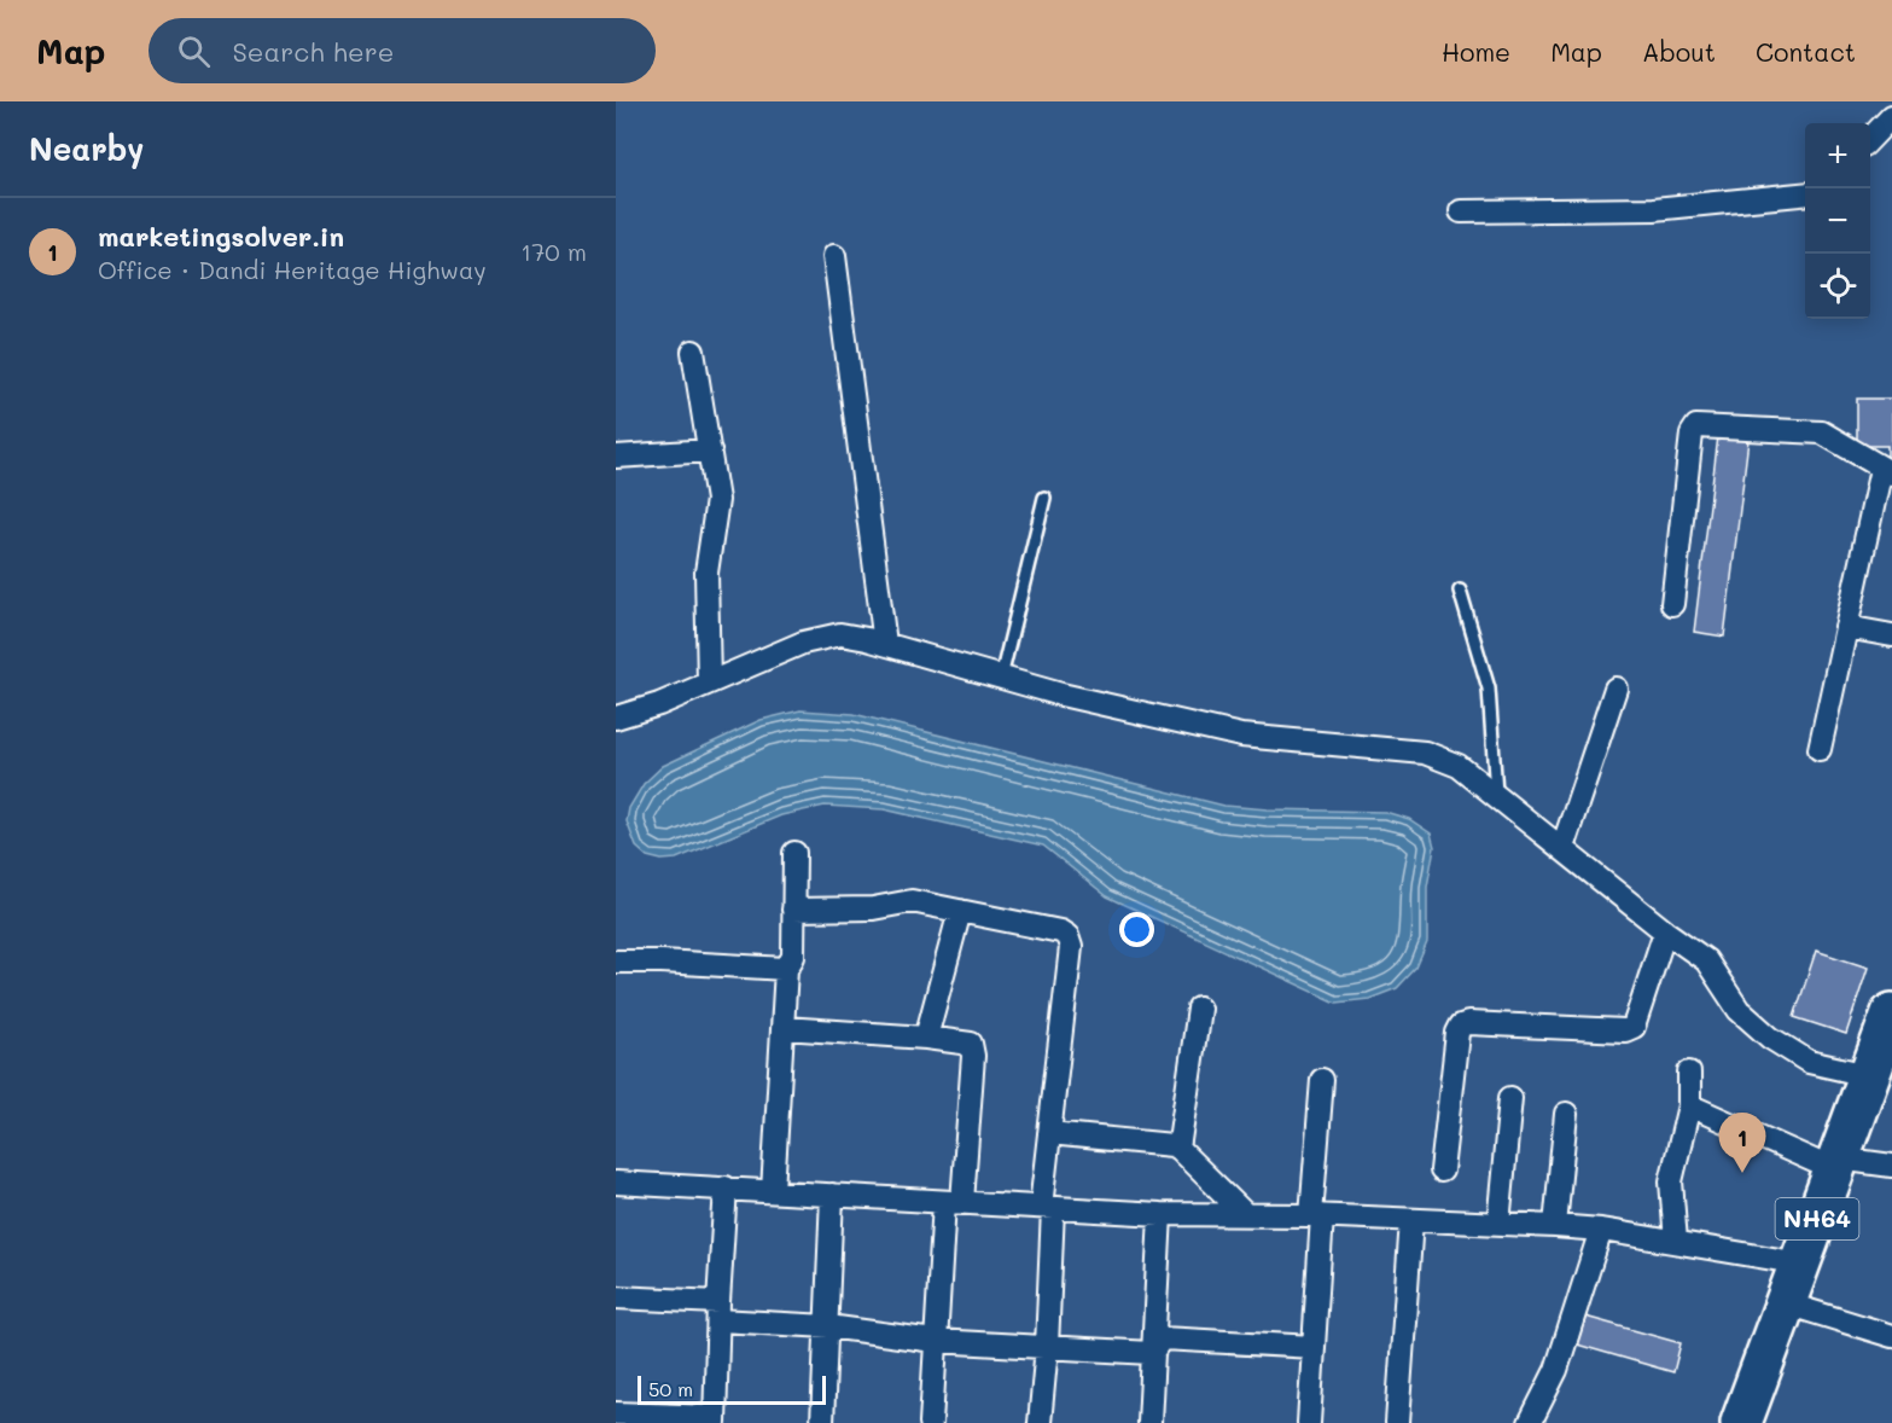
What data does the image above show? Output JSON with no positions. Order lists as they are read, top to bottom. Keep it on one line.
{"streets":{"highway":["NH64"]},"scale_bar":"50 m","page":{"header":"Map","search":"Search here","nav":["Home","Map","About","Contact"],"heading":"Nearby","map_buttons":["+","−"],"list":[{"mark":"1","name":"marketingsolver.in","note":"Office · Dandi Heritage Highway","value":"170 m"}],"pins":"1","scale":"50 m"}}
